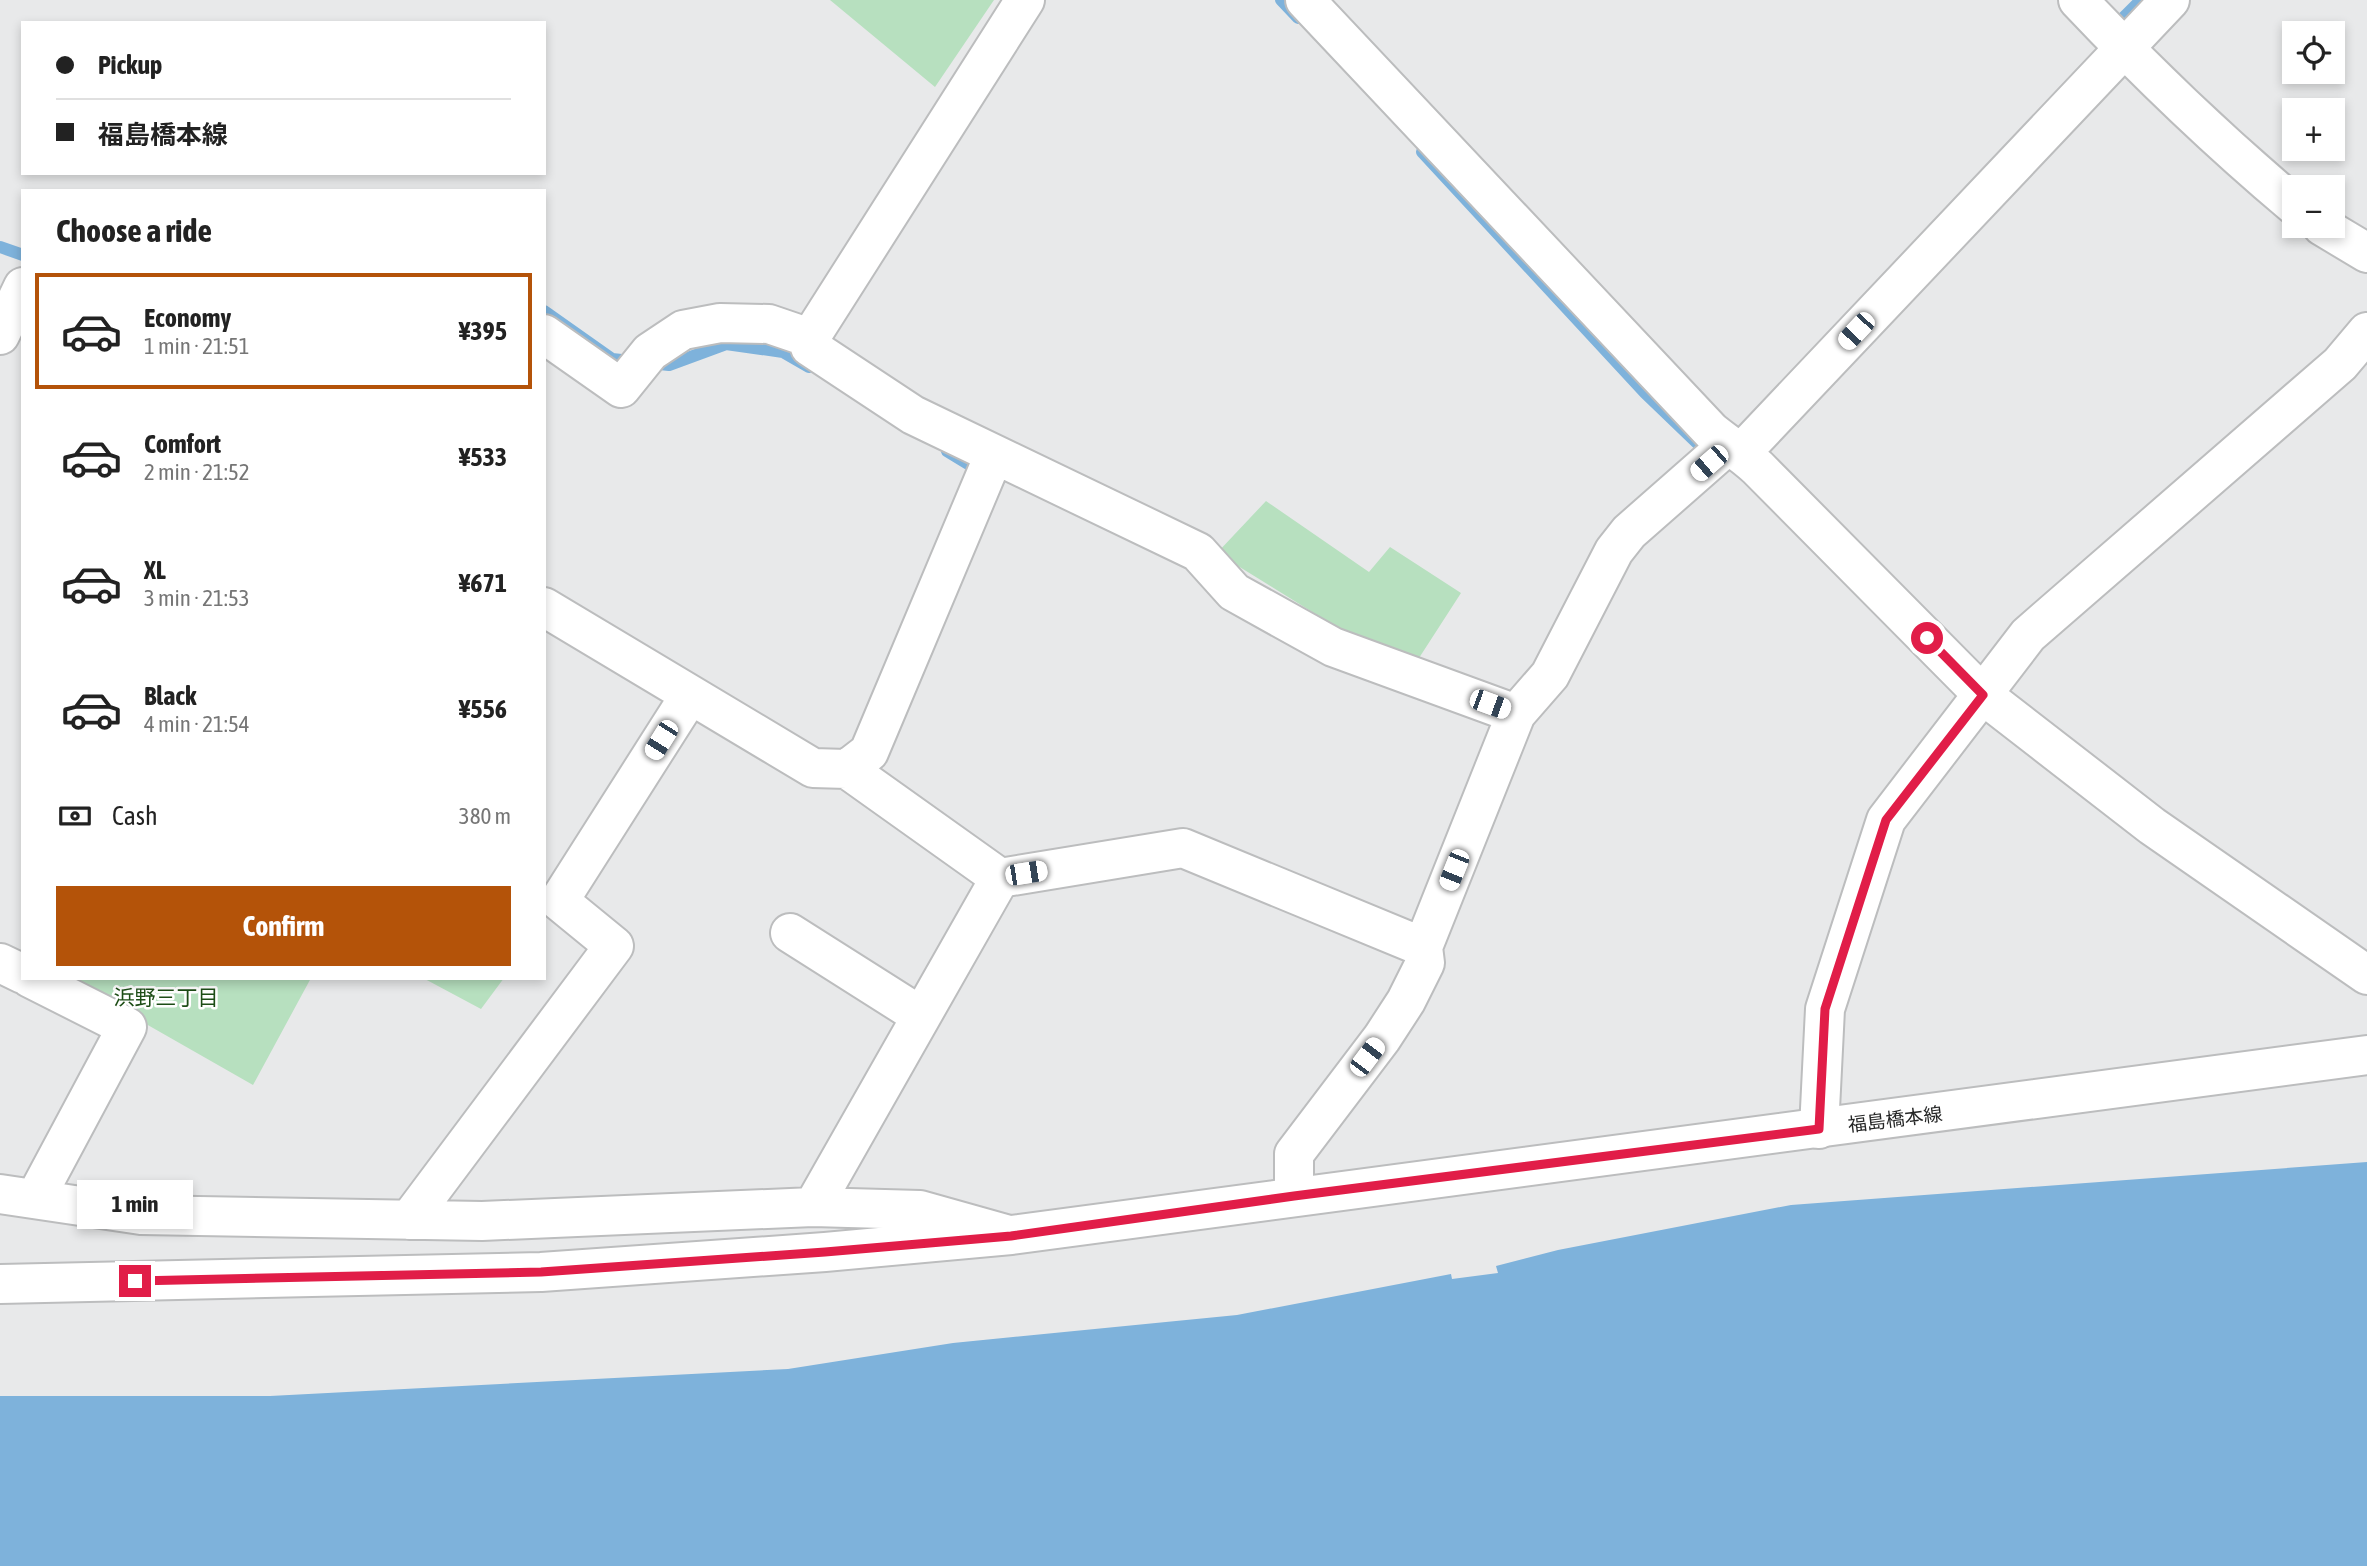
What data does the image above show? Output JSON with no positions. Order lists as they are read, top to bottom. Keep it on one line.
{"streets":{"street":["福島橋本線"]},"districts":["浜野三丁目"],"page":{"map_buttons":["+","−"],"banner":["Pickup","福島橋本線"],"heading":"Choose a ride","list":[{"name":"Economy","note":"1 min · 21:51","value":"¥395"},{"name":"Comfort","note":"2 min · 21:52","value":"¥533"},{"name":"XL","note":"3 min · 21:53","value":"¥671"},{"name":"Black","note":"4 min · 21:54","value":"¥556"}],"pay":["Cash","380 m"],"buttons":"Confirm","bubble":"1 min"}}
